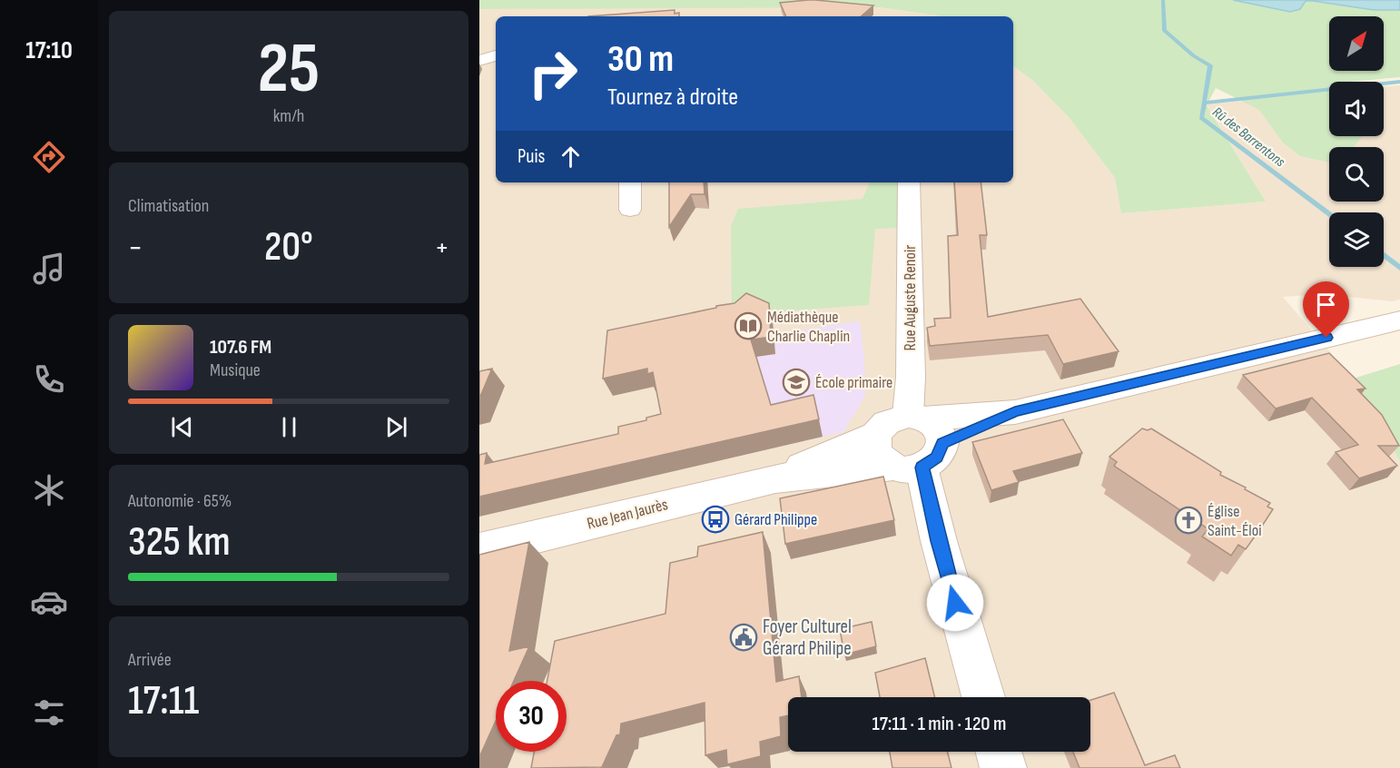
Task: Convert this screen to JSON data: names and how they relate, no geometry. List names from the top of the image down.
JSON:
{
  "streets": {
    "main road": ["Rue Auguste Renoir", "Rue Jean Jaurès"]
  },
  "water": ["Rû des Barrentons"],
  "places": {
    "library": ["Médiathèque Charlie Chaplin"],
    "school or university": ["École primaire"],
    "bus stop": ["Gérard Philippe"],
    "church": ["Église Saint-Éloi"],
    "public building": ["Foyer Culturel Gérard Philipe"]
  },
  "north": "top right",
  "page": {
    "tabs": "17:10",
    "tile": [
      ["25", "km/h"],
      "Climatisation",
      ["Autonomie · 65%", "325 km"],
      ["Arrivée", "17:11"]
    ],
    "turn": ["30 m", "Tournez à droite"],
    "then": "Puis",
    "heat": ["−", "20°", "+"],
    "song": ["107.6 FM", "Musique"],
    "limit": "30",
    "trip": "17:11 · 1 min · 120 m"
  }
}
